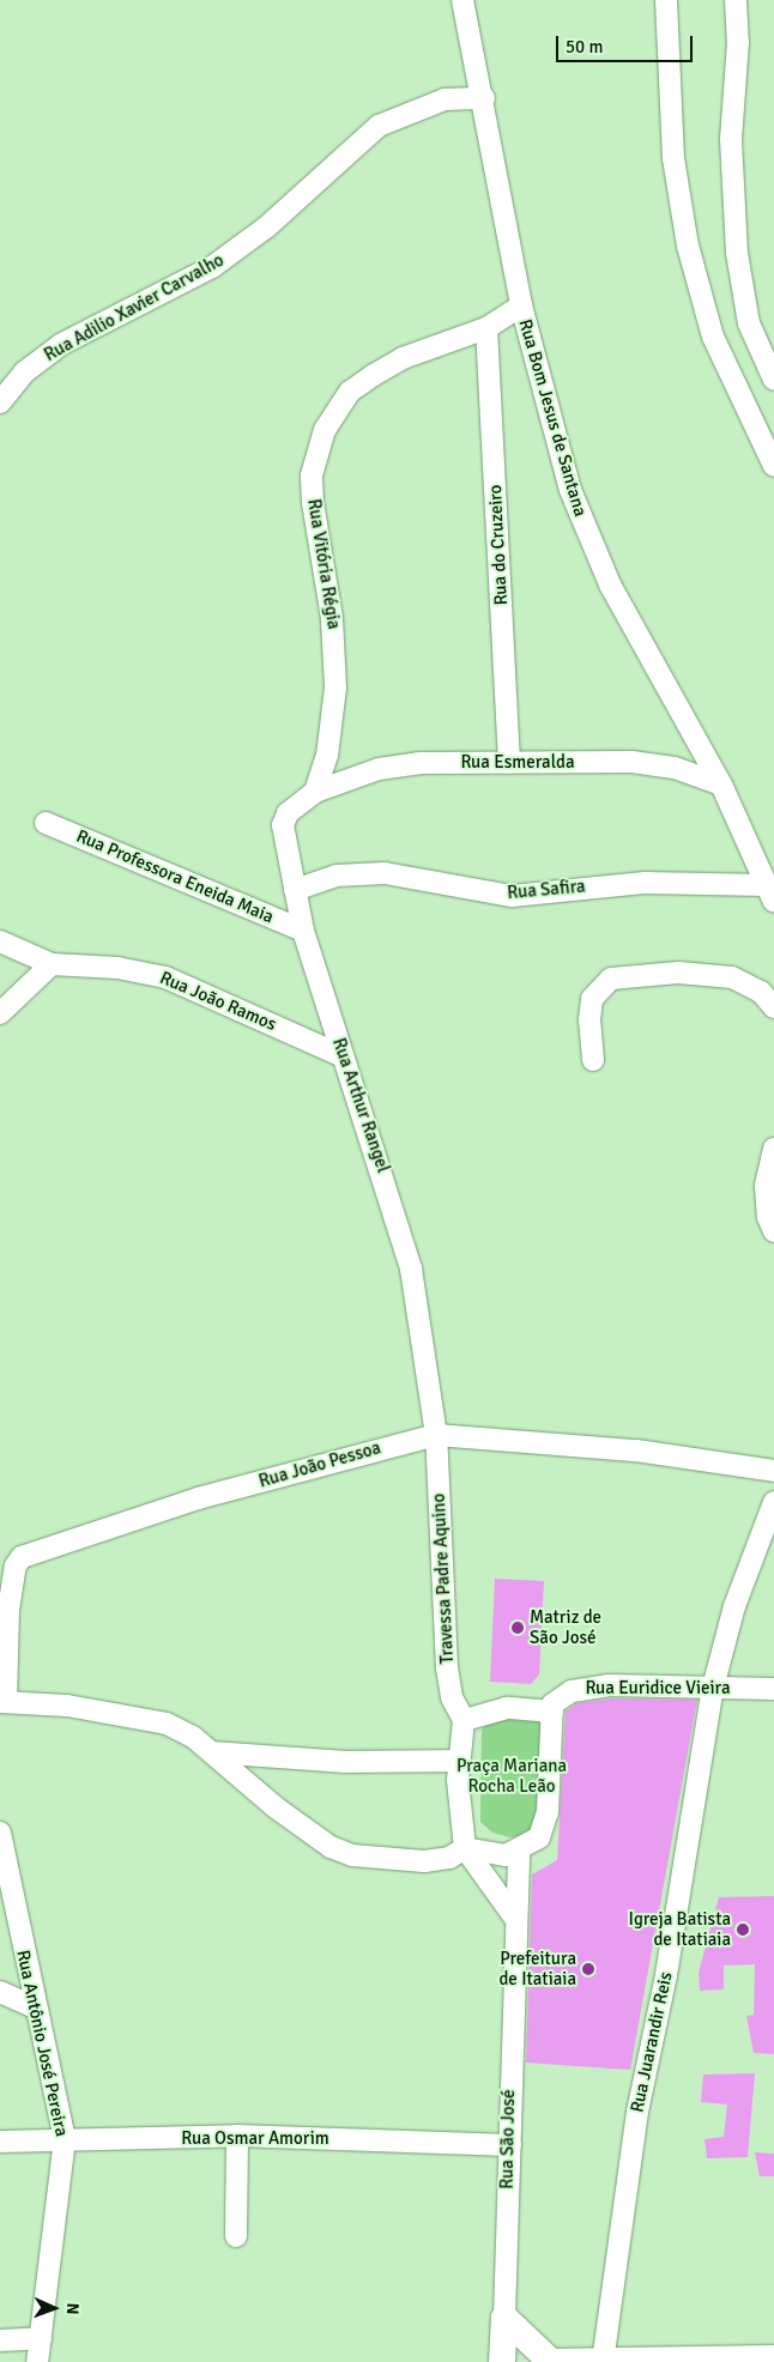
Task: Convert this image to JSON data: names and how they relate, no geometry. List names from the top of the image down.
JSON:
{
  "streets": {
    "street": [
      "Rua Adilio Xavier Carvalho",
      "Rua Bom Jesus de Santana",
      "Rua do Cruzeiro",
      "Rua Vitória Régia",
      "Rua Esmeralda",
      "Rua Professora Eneida Maia",
      "Rua Safira",
      "Rua João Ramos",
      "Rua Arthur Rangel",
      "Rua João Pessoa",
      "Travessa Padre Aquino",
      "Rua Euridice Vieira",
      "Rua Juarandir Reis",
      "Rua Antônio José Pereira",
      "Rua Osmar Amorim",
      "Rua São José"
    ]
  },
  "crossings": [
    ["Rua Adilio Xavier Carvalho", "Rua Bom Jesus de Santana"],
    ["Rua Bom Jesus de Santana", "Rua Vitória Régia"],
    ["Rua Bom Jesus de Santana", "Rua Esmeralda"],
    ["Rua Bom Jesus de Santana", "Rua Safira"],
    ["Rua do Cruzeiro", "Rua Vitória Régia"],
    ["Rua do Cruzeiro", "Rua Esmeralda"],
    ["Rua Vitória Régia", "Rua Esmeralda"],
    ["Rua Vitória Régia", "Rua Arthur Rangel"],
    ["Rua Esmeralda", "Rua Arthur Rangel"],
    ["Rua Professora Eneida Maia", "Rua Arthur Rangel"],
    ["Rua Safira", "Rua Arthur Rangel"],
    ["Rua João Ramos", "Rua Arthur Rangel"],
    ["Rua Arthur Rangel", "Rua João Pessoa"],
    ["Rua Arthur Rangel", "Travessa Padre Aquino"],
    ["Rua João Pessoa", "Travessa Padre Aquino"],
    ["Rua Euridice Vieira", "Rua Juarandir Reis"],
    ["Rua Antônio José Pereira", "Rua Osmar Amorim"],
    ["Rua Osmar Amorim", "Rua São José"]
  ],
  "parks": ["Praça Mariana Rocha Leão"],
  "places": ["Matriz de São José", "Igreja Batista de Itatiaia", "Prefeitura de Itatiaia"],
  "scale_bar": "50 m",
  "north": "right"
}
